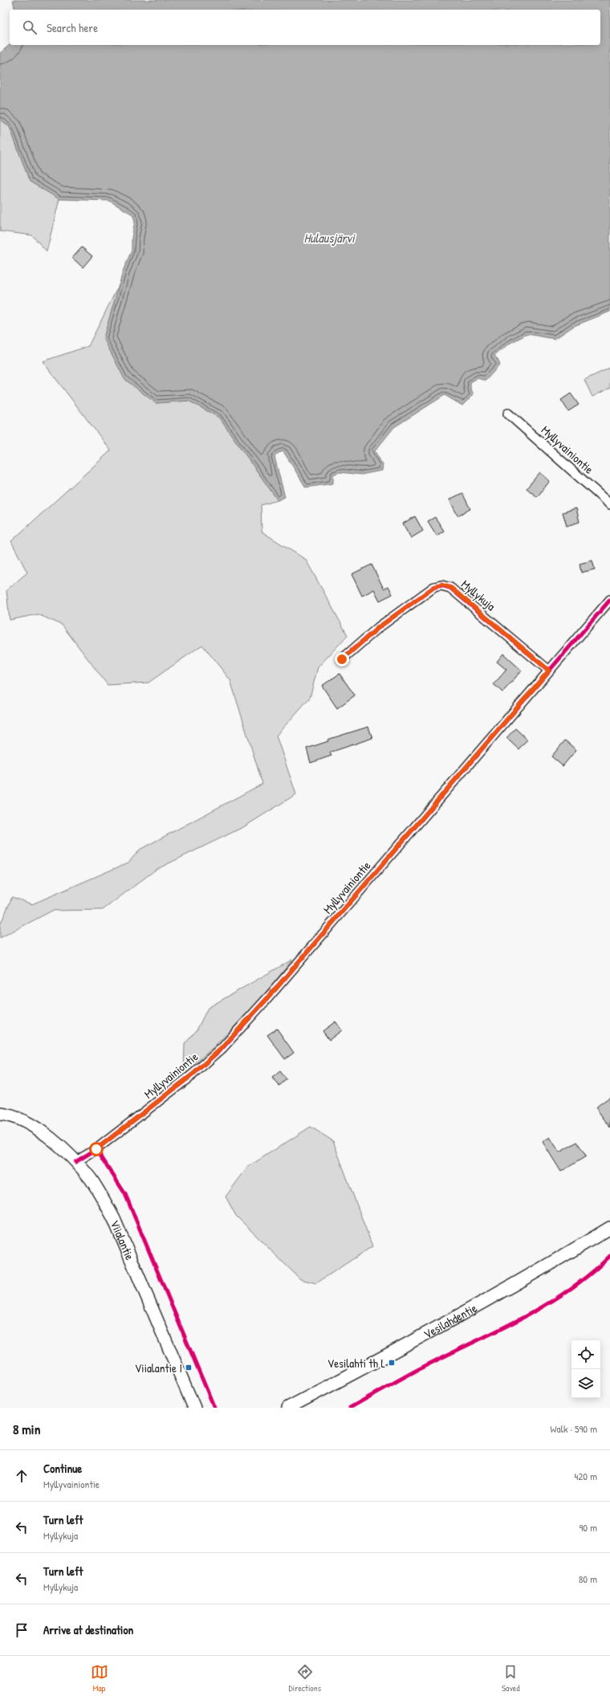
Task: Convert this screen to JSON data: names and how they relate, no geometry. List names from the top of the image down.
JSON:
{
  "streets": {
    "main road": ["Viialantie", "Vesilahdentie"],
    "street": ["Myllyvainiontie", "Myllykuja"]
  },
  "crossings": [
    ["Myllyvainiontie", "Myllykuja"],
    ["Myllyvainiontie", "Viialantie"]
  ],
  "water": ["Hulausjärvi"],
  "places": {
    "transit": ["Vesilahti th L", "Viialantie I"]
  },
  "page": {
    "search": "Search here",
    "heading": ["8 min", "Walk · 590 m"],
    "list": [
      ["Continue", "Myllyvainiontie", "420 m"],
      ["Turn left", "Myllykuja", "90 m"],
      ["Turn left", "Myllykuja", "80 m"],
      "Arrive at destination"
    ],
    "nav": ["Map", "Directions", "Saved"]
  }
}
